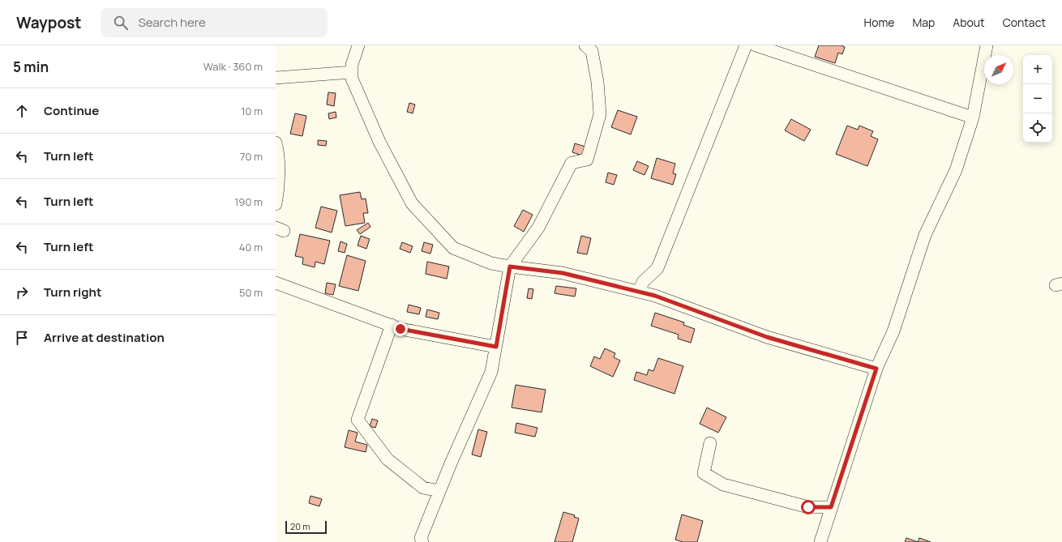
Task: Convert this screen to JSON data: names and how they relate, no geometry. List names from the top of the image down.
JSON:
{
  "scale_bar": "20 m",
  "north": "top right",
  "page": {
    "header": "Waypost",
    "search": "Search here",
    "nav": [
      "Home",
      "Map",
      "About",
      "Contact"
    ],
    "heading": ["5 min", "Walk · 360 m"],
    "map_buttons": ["+", "−"],
    "list": [
      ["Continue", "10 m"],
      ["Turn left", "70 m"],
      ["Turn left", "190 m"],
      ["Turn left", "40 m"],
      ["Turn right", "50 m"],
      "Arrive at destination"
    ],
    "scale": "20 m"
  }
}
